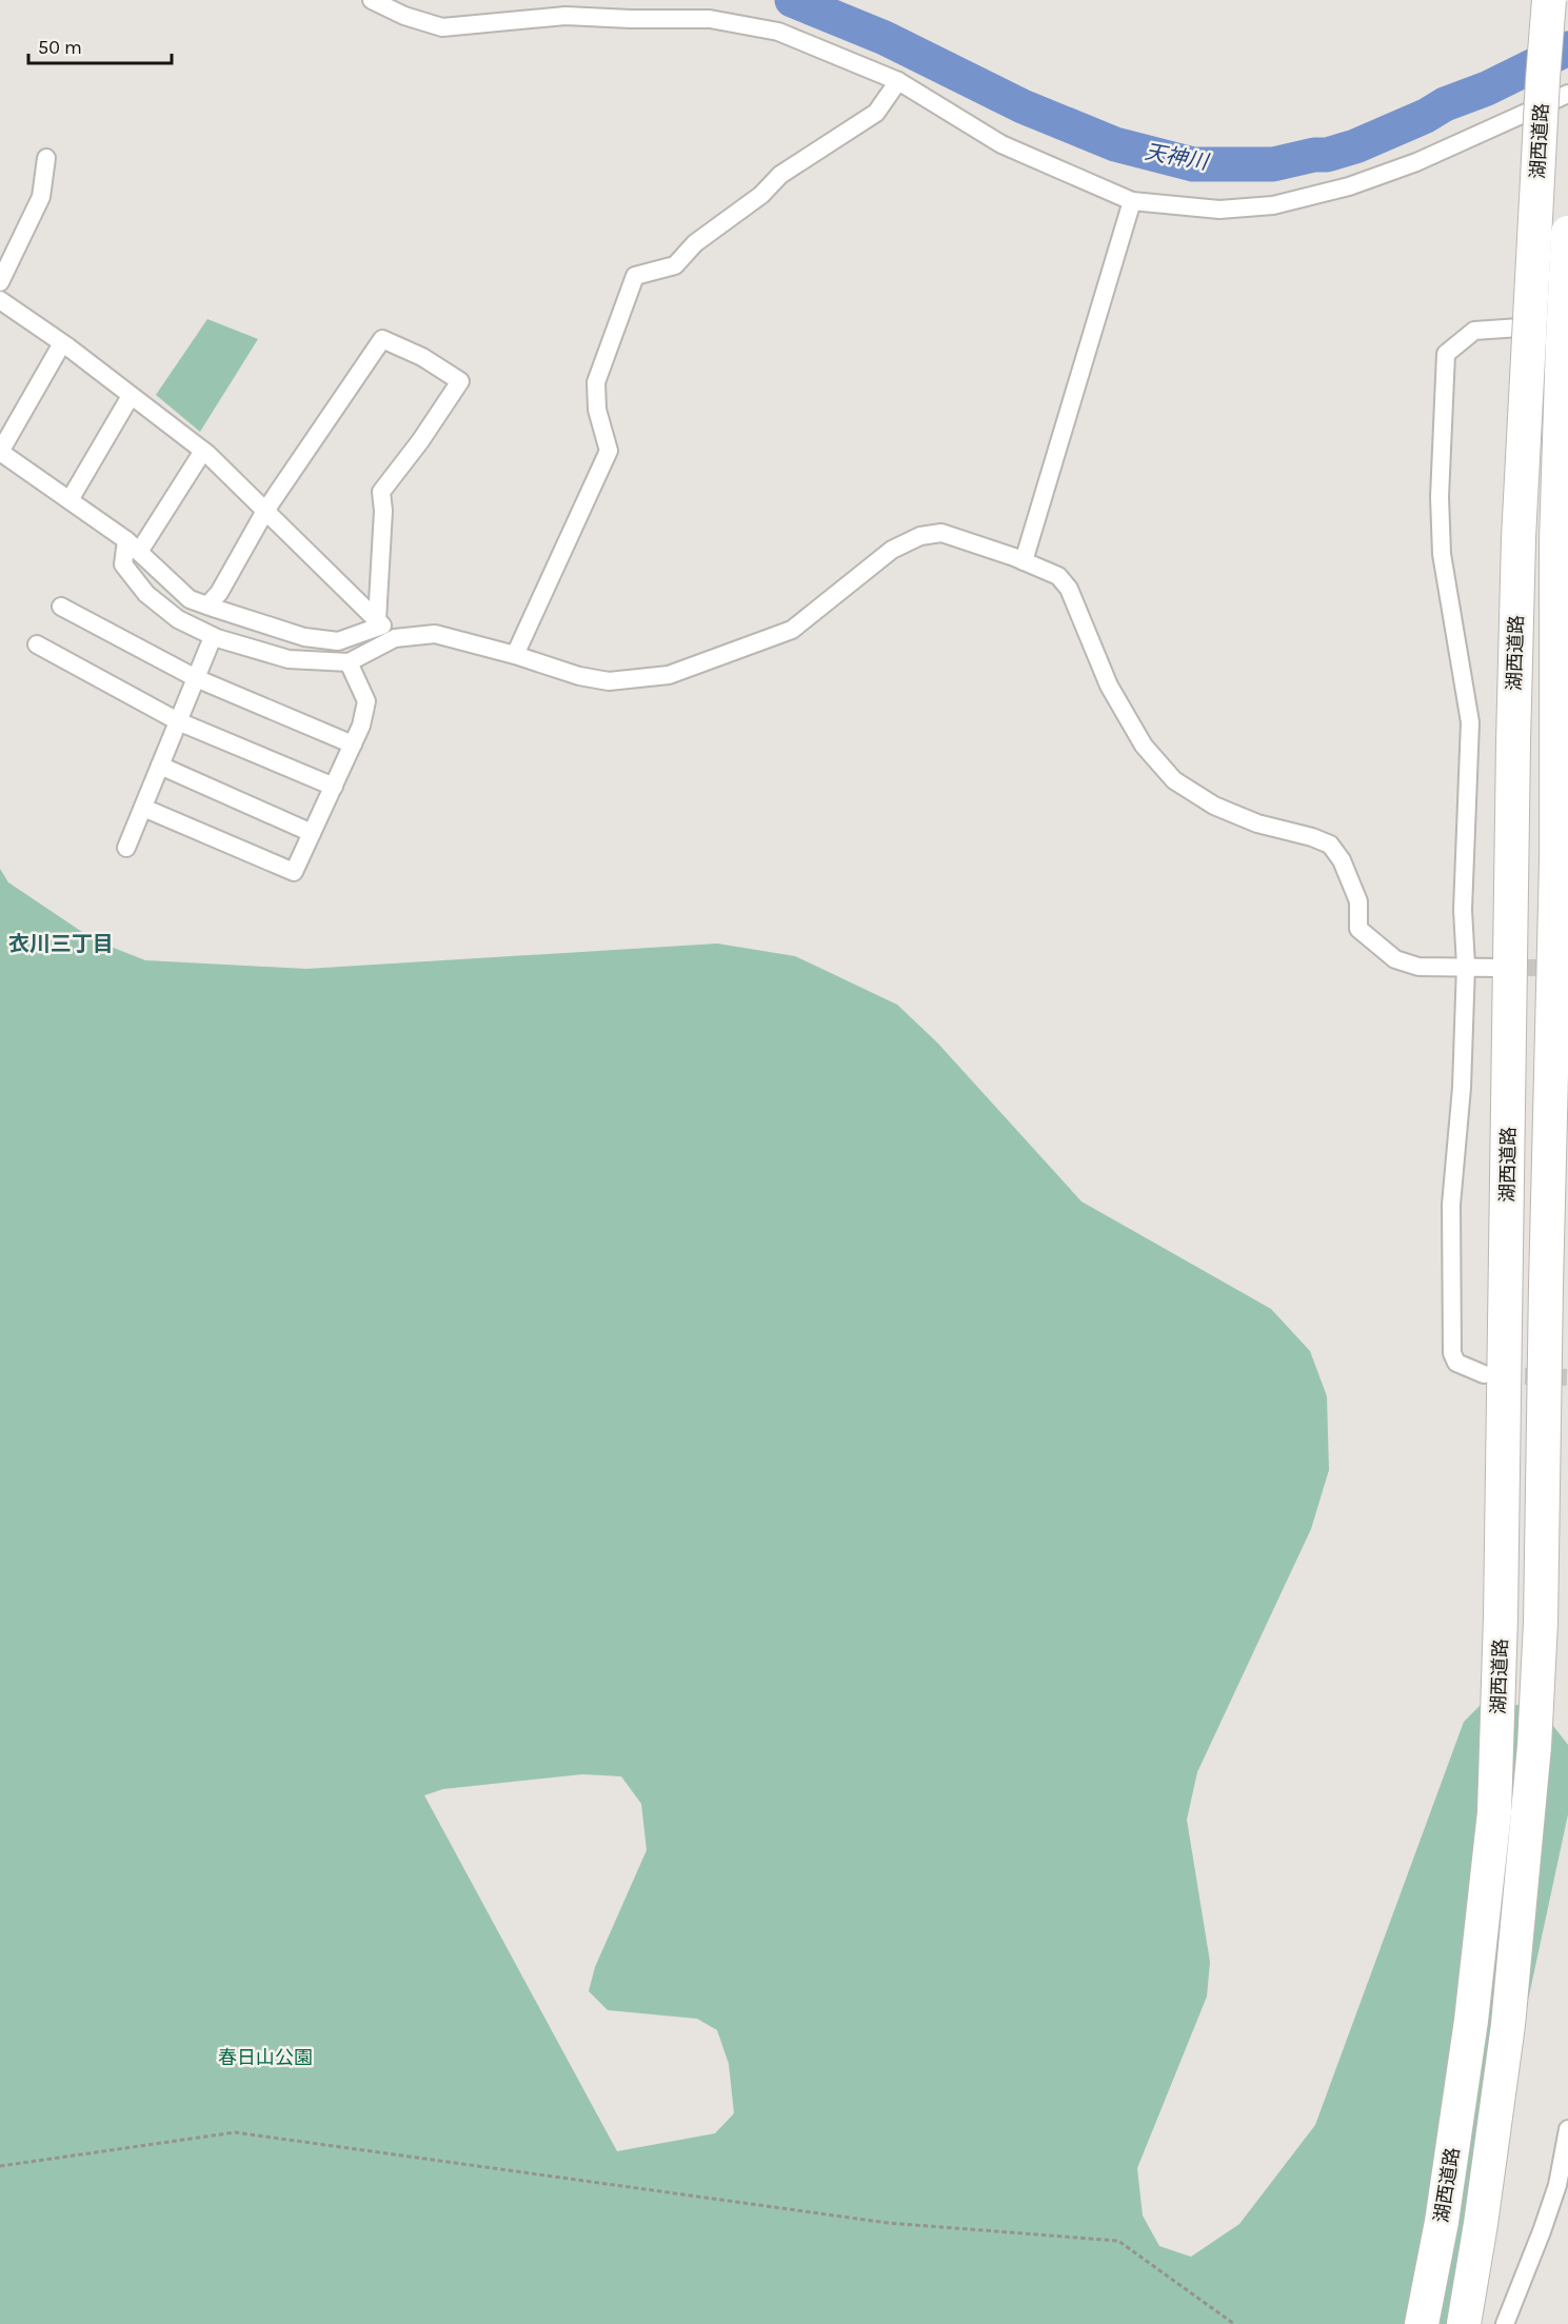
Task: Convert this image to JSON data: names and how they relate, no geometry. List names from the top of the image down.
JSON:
{
  "streets": {
    "highway": ["湖西道路"]
  },
  "districts": ["衣川三丁目"],
  "water": ["天神川"],
  "parks": ["春日山公園"],
  "scale_bar": "50 m"
}
